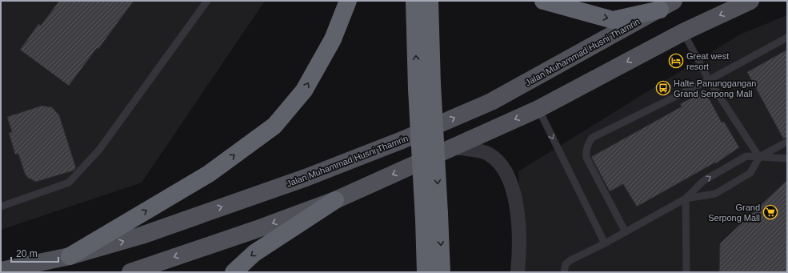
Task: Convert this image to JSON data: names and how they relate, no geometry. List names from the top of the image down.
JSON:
{
  "streets": {
    "main road": ["Jalan Muhammad Husni Thamrin"]
  },
  "places": {
    "hotel": ["Great west resort"],
    "bus stop": ["Halte Panunggangan Grand Serpong Mall"],
    "supermarket": ["Grand Serpong Mall"]
  },
  "scale_bar": "20 m"
}
